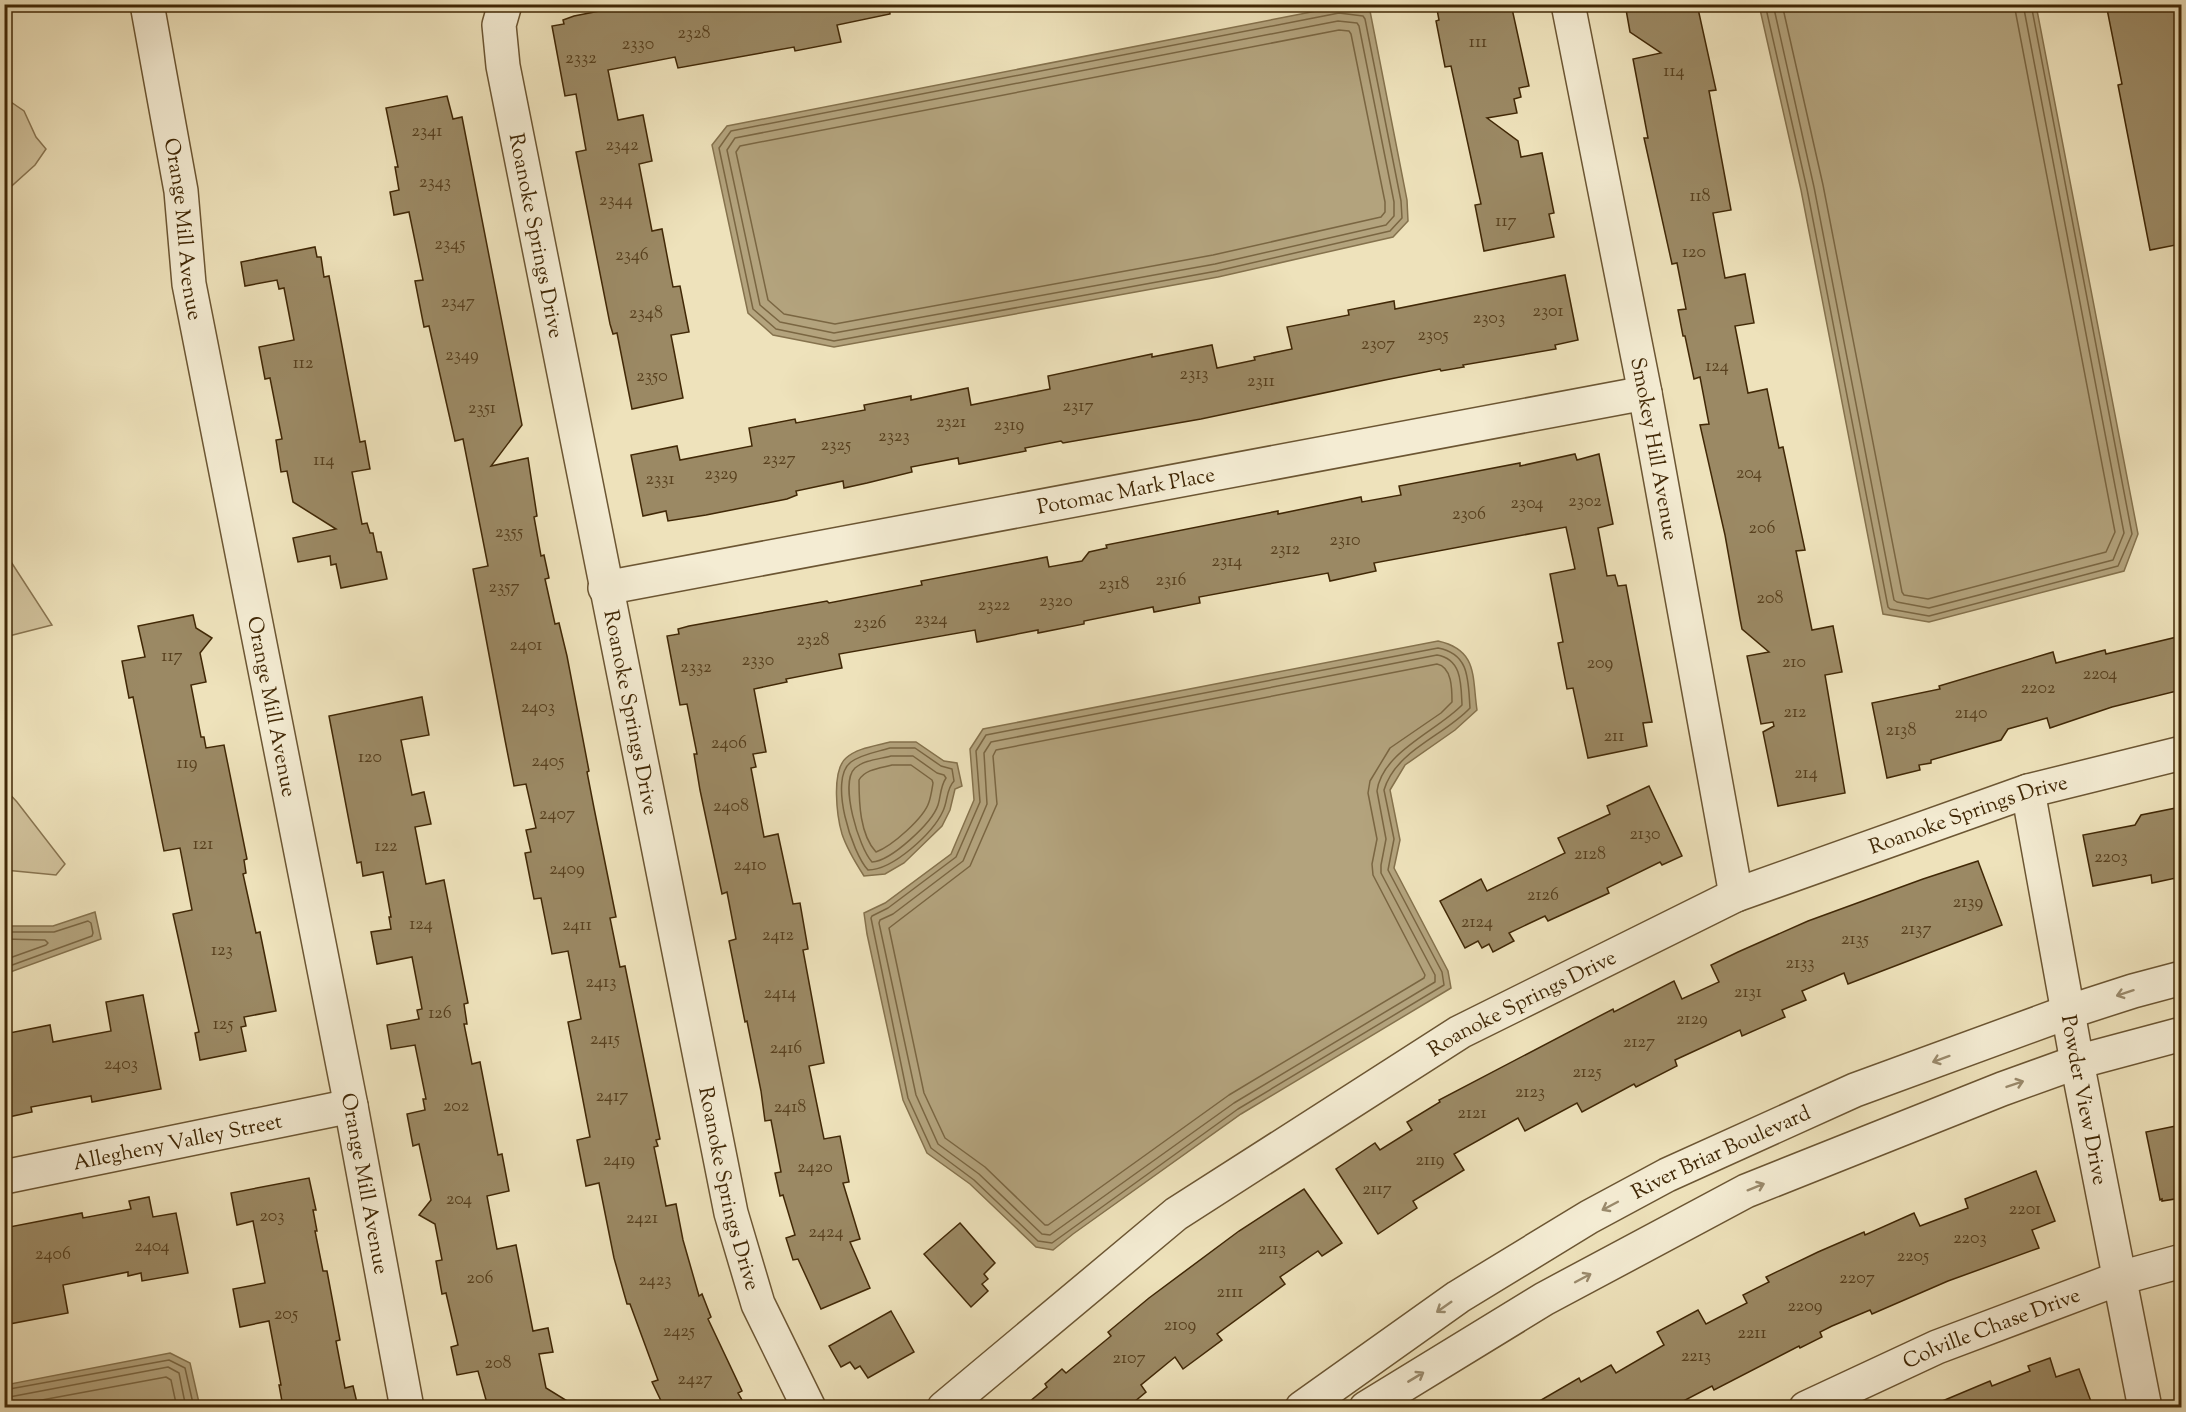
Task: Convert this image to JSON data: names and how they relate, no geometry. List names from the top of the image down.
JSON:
{
  "streets": {
    "street": [
      "Orange Mill Avenue",
      "Roanoke Springs Drive",
      "Smokey Hill Avenue",
      "Potomac Mark Place",
      "Powder View Drive",
      "Allegheny Valley Street",
      "River Briar Boulevard",
      "Colville Chase Drive"
    ]
  },
  "crossings": [
    ["Orange Mill Avenue", "Allegheny Valley Street"],
    ["Roanoke Springs Drive", "Smokey Hill Avenue"],
    ["Roanoke Springs Drive", "Potomac Mark Place"],
    ["Roanoke Springs Drive", "Powder View Drive"],
    ["Smokey Hill Avenue", "Potomac Mark Place"],
    ["Powder View Drive", "River Briar Boulevard"],
    ["Powder View Drive", "Colville Chase Drive"]
  ],
  "house_numbers": [
    "2328",
    "111",
    "2330",
    "2332",
    "114",
    "2341",
    "2342",
    "2343",
    "118",
    "2344",
    "117",
    "2345",
    "120",
    "2346",
    "2347",
    "2301",
    "2348",
    "2303",
    "2305",
    "2307",
    "2349",
    "112",
    "124",
    "2313",
    "2350",
    "2311",
    "2317",
    "2351",
    "2321",
    "2319",
    "2323",
    "2325",
    "2327",
    "114",
    "204",
    "2329",
    "2331",
    "2302",
    "2304",
    "2306",
    "206",
    "2355",
    "2310",
    "2312",
    "2314",
    "2316",
    "2318",
    "2357",
    "208",
    "2320",
    "2322",
    "2324",
    "2326",
    "2328",
    "2401",
    "117",
    "2330",
    "210",
    "209",
    "2332",
    "2204",
    "2202",
    "2403",
    "212",
    "2140",
    "2138",
    "211",
    "2406",
    "120",
    "2405",
    "119",
    "214",
    "2408",
    "2407",
    "2130",
    "121",
    "122",
    "2128",
    "2203",
    "2410",
    "2409",
    "2126",
    "2139",
    "2124",
    "124",
    "2411",
    "2137",
    "2412",
    "2135",
    "123",
    "2133",
    "2413",
    "2131",
    "2414",
    "126",
    "2129",
    "125",
    "2415",
    "2127",
    "2416",
    "2403",
    "2125",
    "2123",
    "2417",
    "202",
    "2418",
    "2121",
    "2419",
    "2119",
    "2420",
    "2117",
    "204",
    "2201",
    "203",
    "2421",
    "2424",
    "2203",
    "2404",
    "2113",
    "2406",
    "2205",
    "206",
    "2207",
    "2423",
    "2111",
    "2209",
    "205",
    "2109",
    "2425",
    "2211",
    "2213",
    "2107",
    "208",
    "2427"
  ]
}
